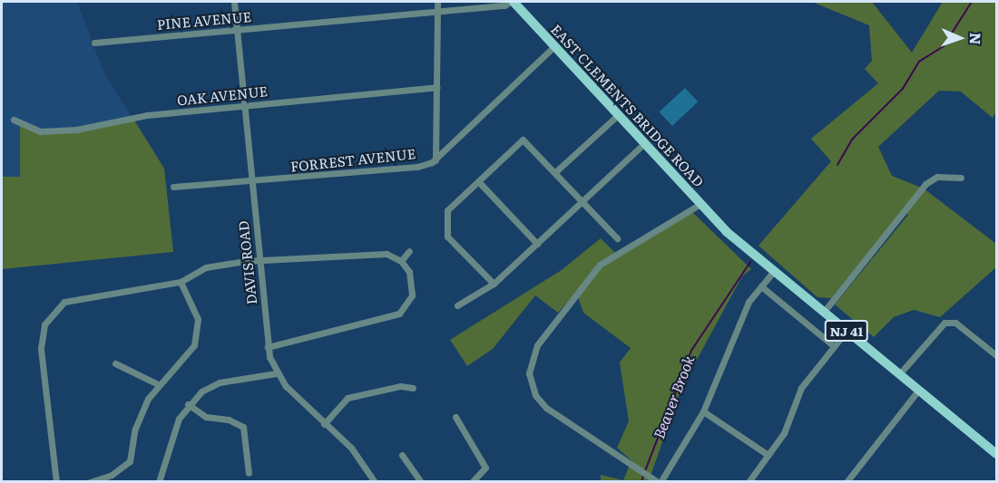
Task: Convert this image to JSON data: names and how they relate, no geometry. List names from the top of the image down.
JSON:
{
  "streets": {
    "main road": ["EAST CLEMENTS BRIDGE ROAD", "NJ 41"],
    "street": [
      "PINE AVENUE",
      "OAK AVENUE",
      "FORREST AVENUE",
      "DAVIS ROAD"
    ]
  },
  "crossings": [
    ["PINE AVENUE", "EAST CLEMENTS BRIDGE ROAD"],
    ["PINE AVENUE", "DAVIS ROAD"],
    ["OAK AVENUE", "DAVIS ROAD"],
    ["EAST CLEMENTS BRIDGE ROAD", "FORREST AVENUE"],
    ["EAST CLEMENTS BRIDGE ROAD", "NJ 41"],
    ["FORREST AVENUE", "DAVIS ROAD"]
  ],
  "water": ["Beaver Brook"],
  "north": "right"
}
